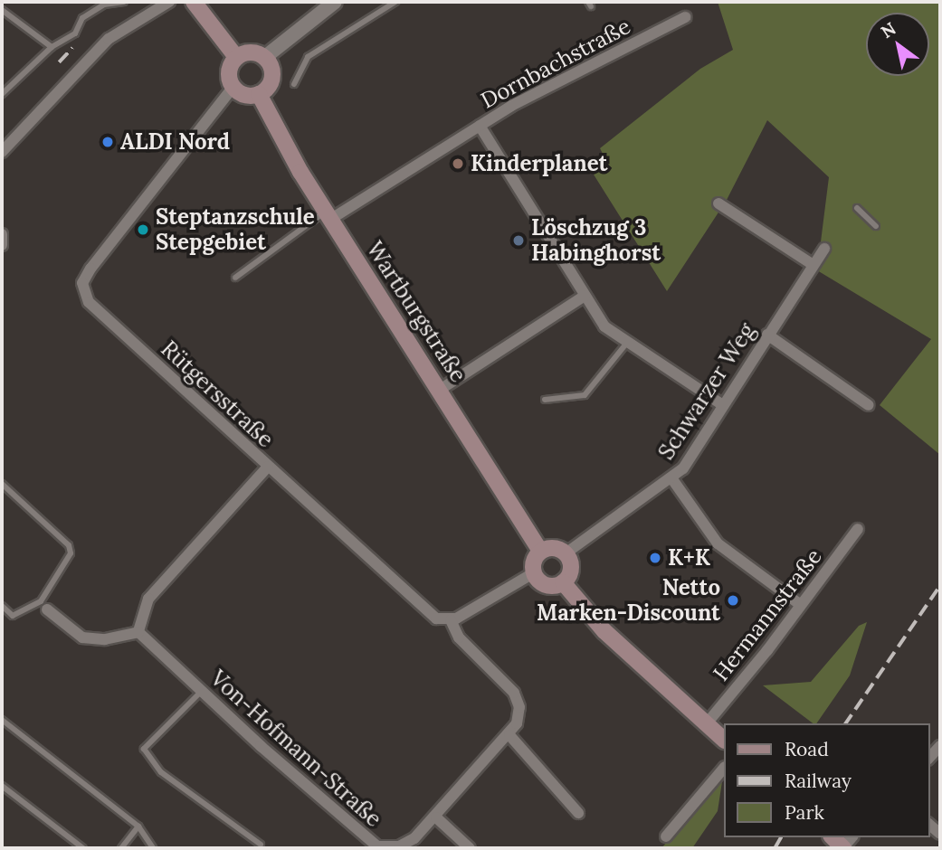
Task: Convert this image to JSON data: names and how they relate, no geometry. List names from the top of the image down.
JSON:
{
  "streets": {
    "main road": ["Wartburgstraße"],
    "street": [
      "Dornbachstraße",
      "Schwarzer Weg",
      "Rütgersstraße",
      "Hermannstraße",
      "Von-Hofmann-Straße"
    ]
  },
  "crossings": [
    ["Dornbachstraße", "Wartburgstraße"],
    ["Dornbachstraße", "Schwarzer Weg"],
    ["Wartburgstraße", "Schwarzer Weg"],
    ["Wartburgstraße", "Rütgersstraße"],
    ["Rütgersstraße", "Von-Hofmann-Straße"]
  ],
  "places": [
    "ALDI Nord",
    "Kinderplanet",
    "Steptanzschule Stepgebiet",
    "Löschzug 3 Habinghorst",
    "K+K",
    "Netto Marken-Discount"
  ],
  "legend": ["Road", "Railway", "Park"],
  "north": "top left"
}
